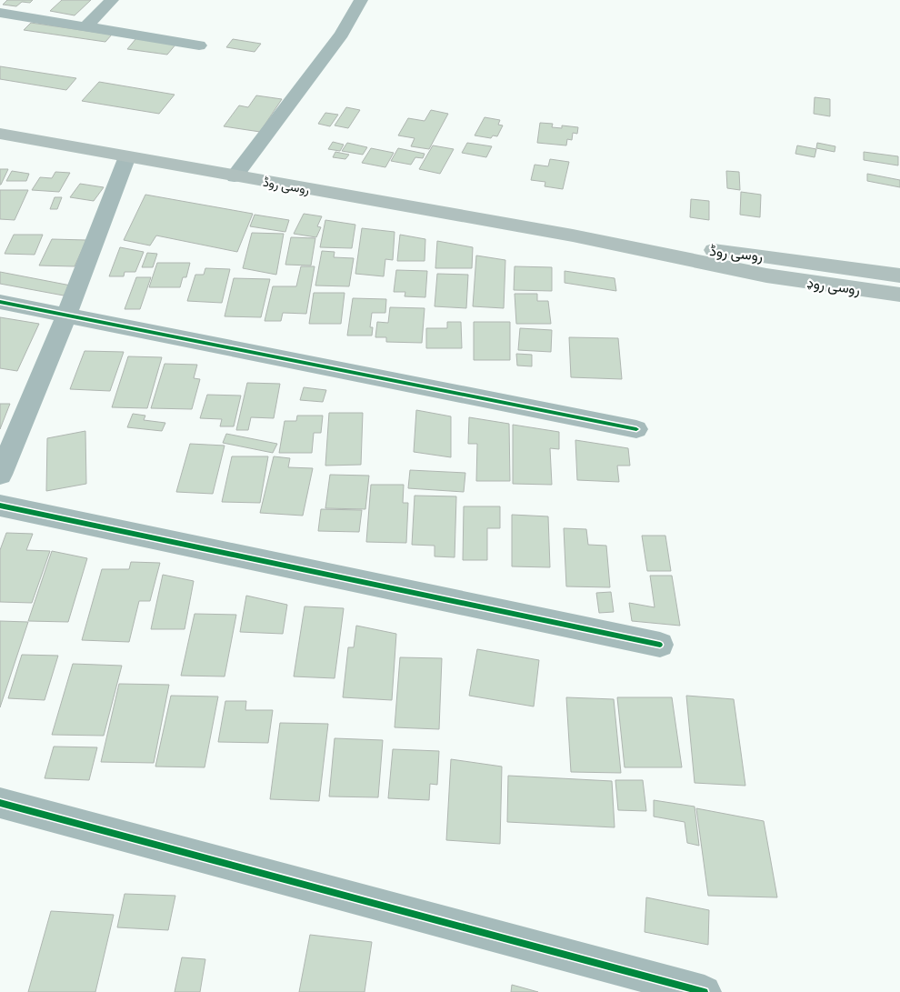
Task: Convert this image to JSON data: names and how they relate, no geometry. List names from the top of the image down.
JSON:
{
  "streets": {
    "main road": ["روسی روڈ", "روسی روډ"]
  },
  "crossings": [
    ["روسی روڈ", "روسی روډ"]
  ]
}
